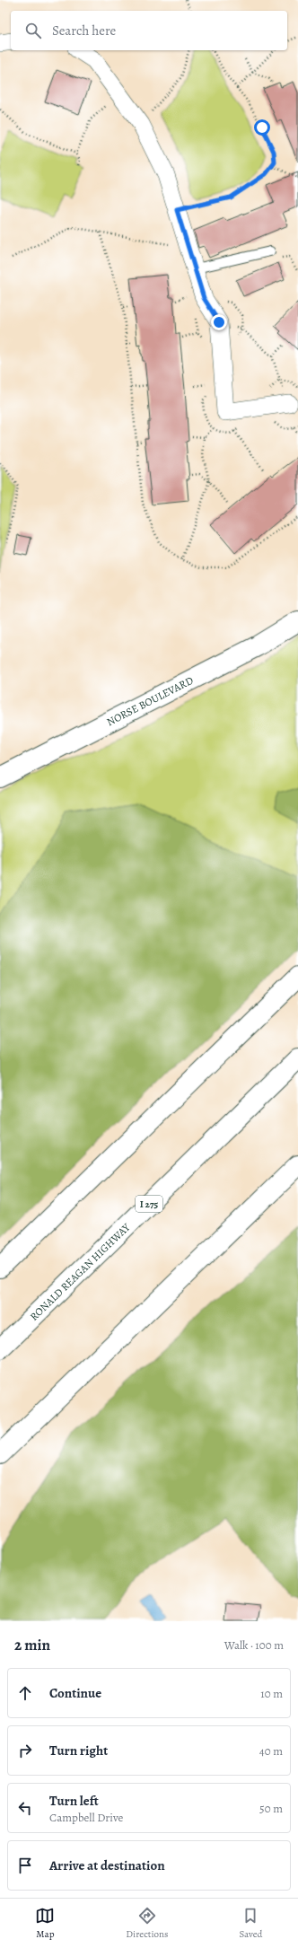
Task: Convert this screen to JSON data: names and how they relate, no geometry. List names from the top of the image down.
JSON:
{
  "streets": {
    "main road": ["NORSE BOULEVARD", "I 275", "RONALD REAGAN HIGHWAY"]
  },
  "page": {
    "search": "Search here",
    "heading": ["2 min", "Walk · 100 m"],
    "list": [
      ["Continue", "10 m"],
      ["Turn right", "40 m"],
      ["Turn left", "Campbell Drive", "50 m"],
      "Arrive at destination"
    ],
    "nav": ["Map", "Directions", "Saved"]
  }
}
